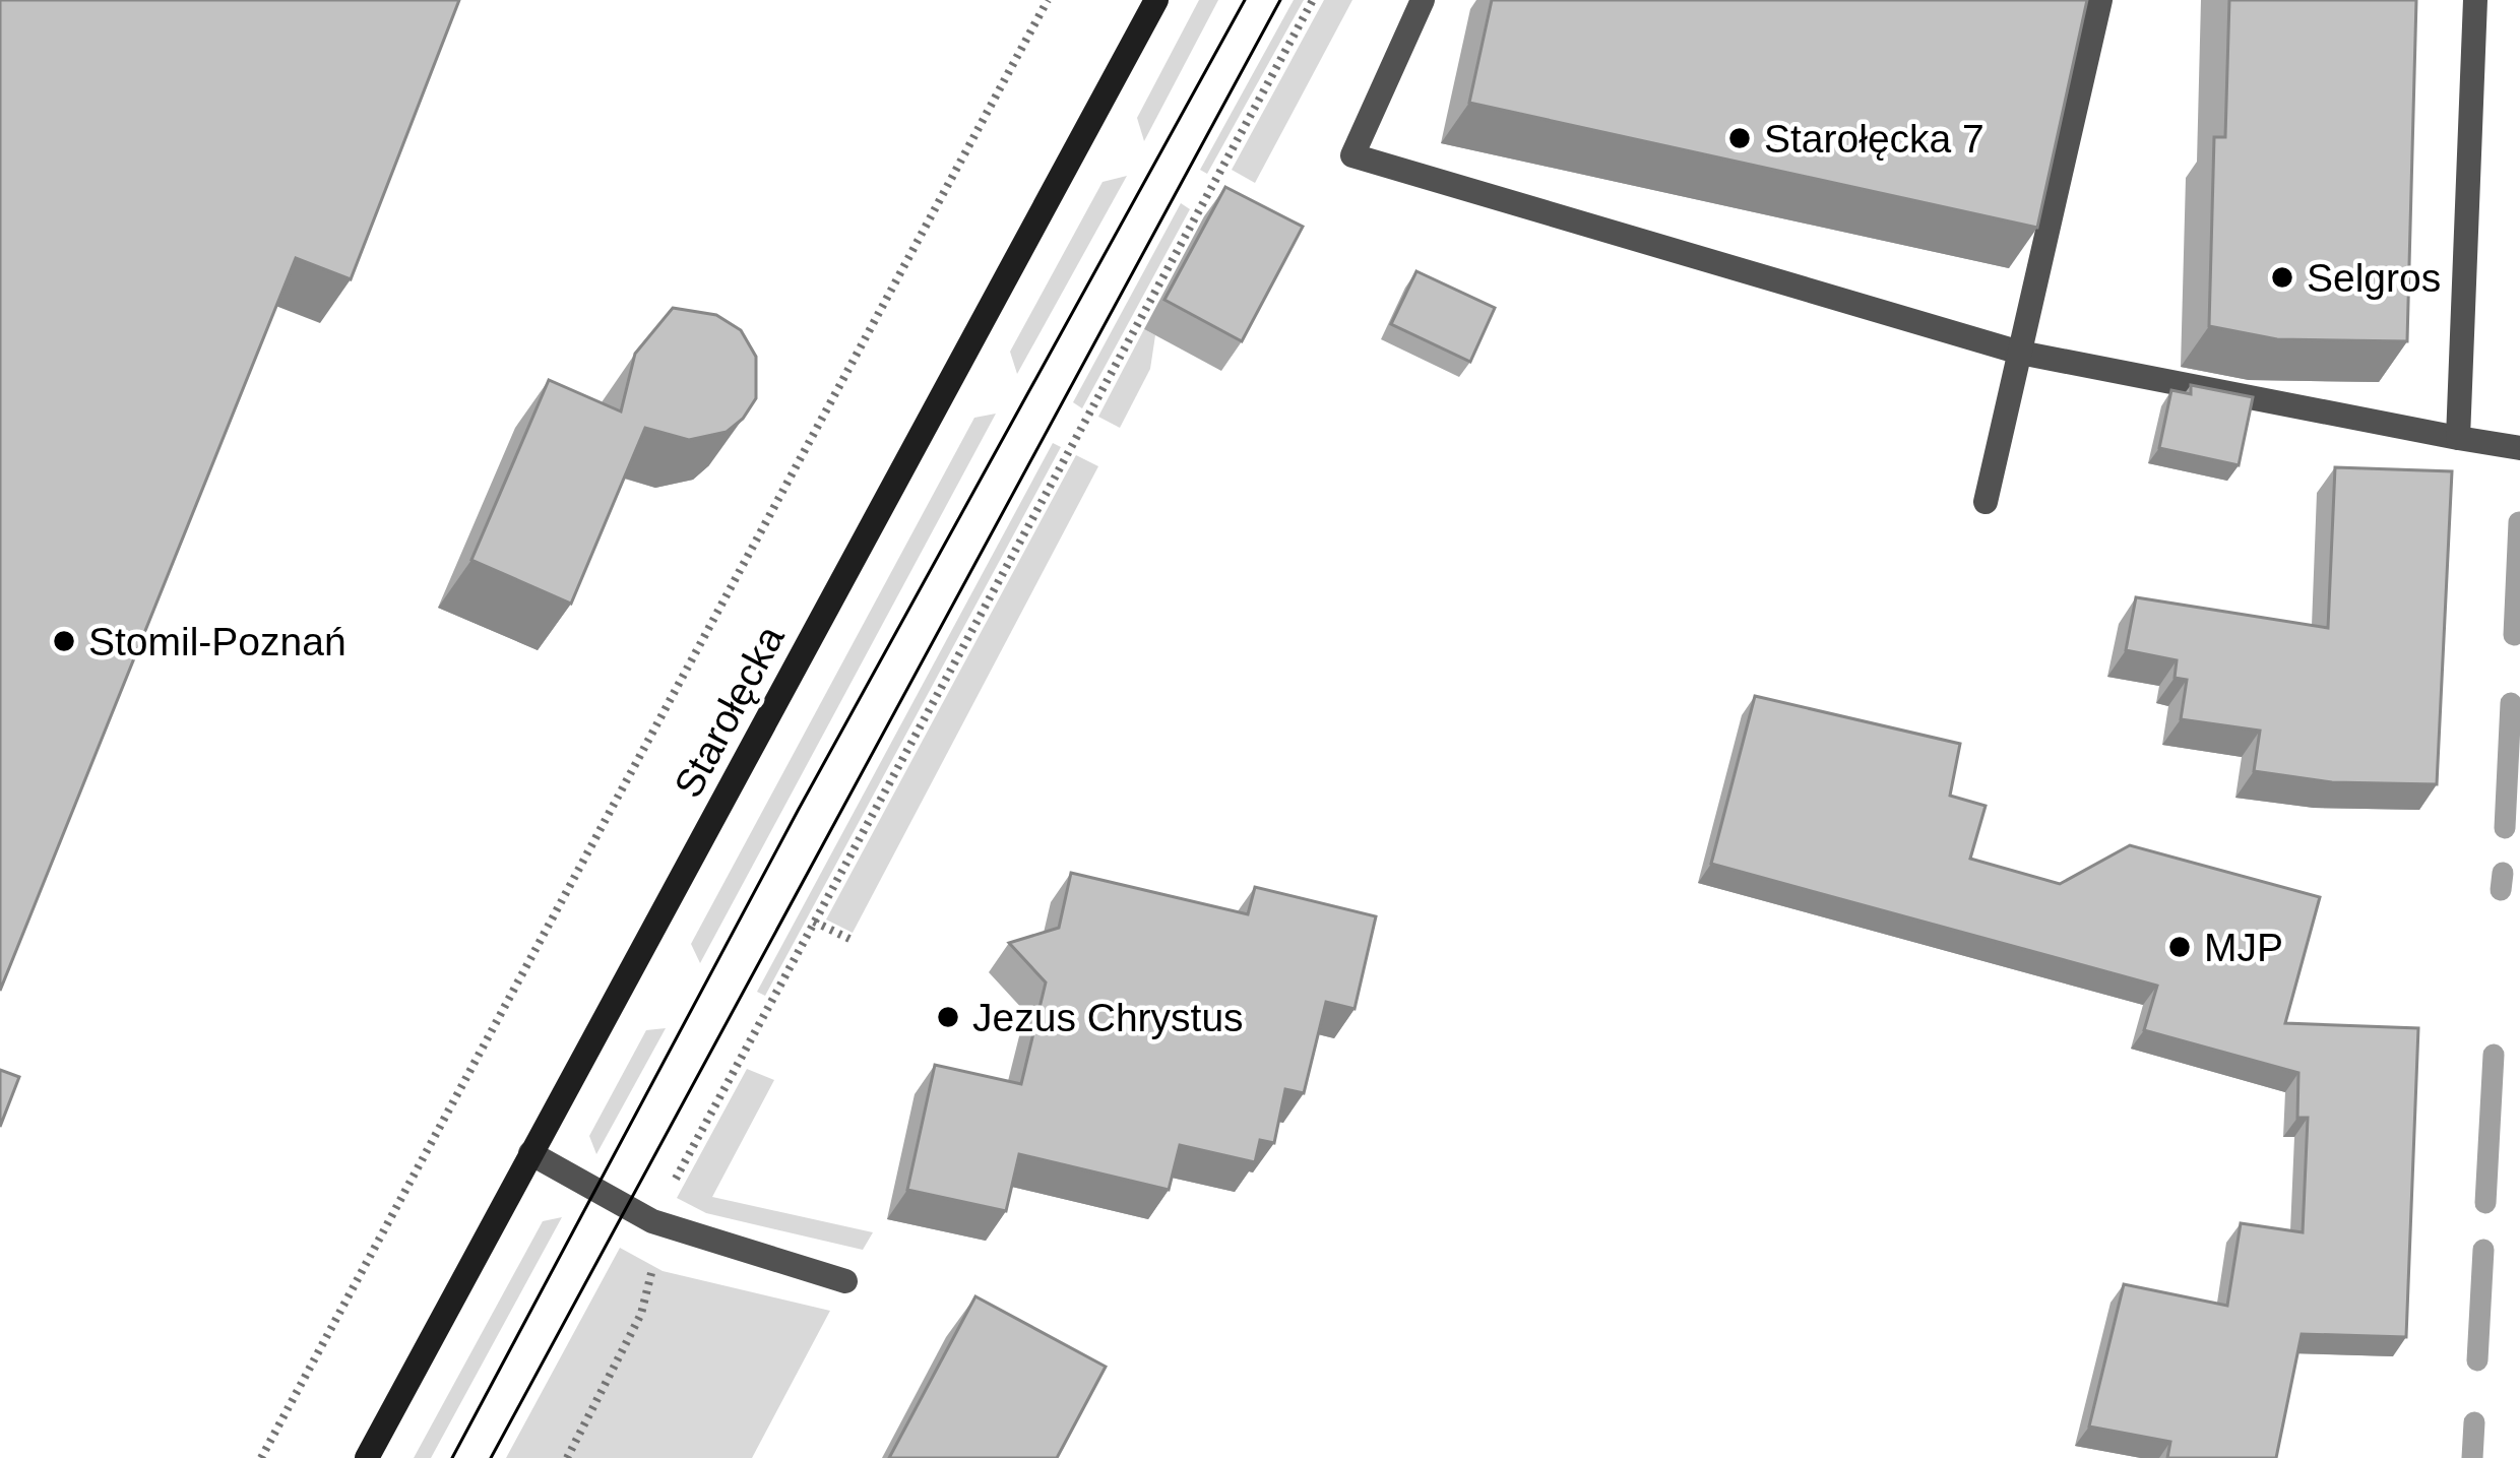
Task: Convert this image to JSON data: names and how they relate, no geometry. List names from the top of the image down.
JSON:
{
  "streets": {
    "street": ["Starołęcka"]
  },
  "places": [
    "Starołęcka 7",
    "Selgros",
    "Stomil-Poznań",
    "MJP",
    "Jezus Chrystus"
  ]
}
